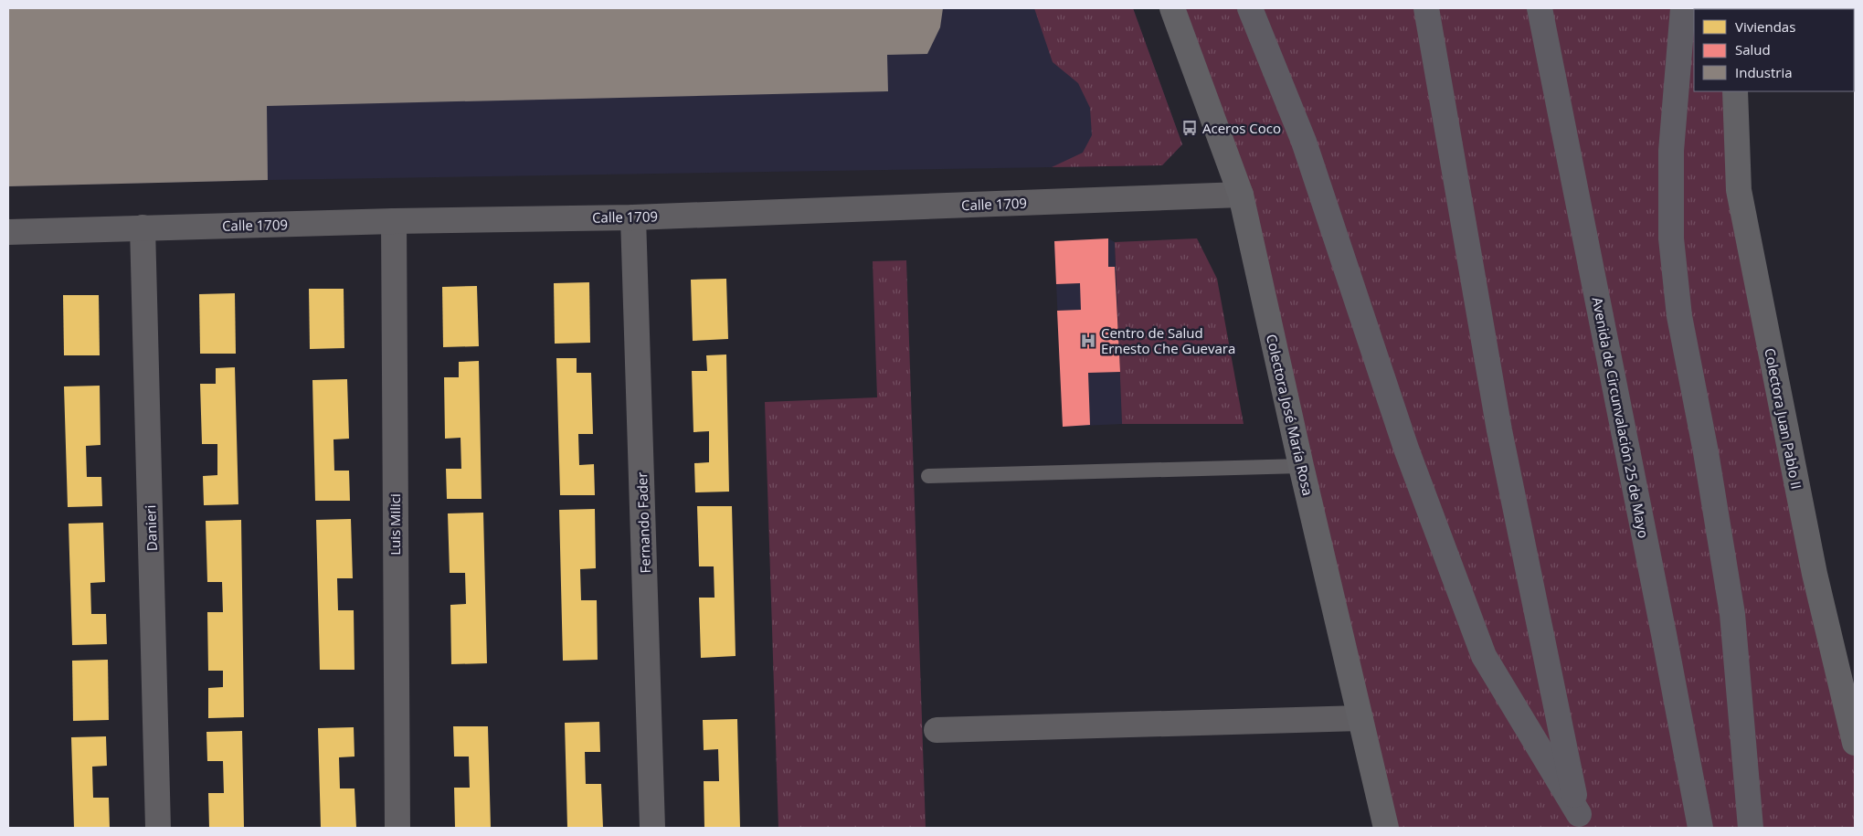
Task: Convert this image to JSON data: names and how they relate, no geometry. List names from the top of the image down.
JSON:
{
  "streets": {
    "highway": ["Avenida de Circunvalación 25 de Mayo"],
    "main road": ["Colectora José María Rosa", "Colectora Juan Pablo II"],
    "street": [
      "Calle 1709",
      "Fernando Fader",
      "Luis Milici",
      "Danieri"
    ]
  },
  "crossings": [
    ["Calle 1709", "Colectora José María Rosa"],
    ["Calle 1709", "Fernando Fader"],
    ["Calle 1709", "Luis Milici"],
    ["Calle 1709", "Danieri"]
  ],
  "places": {
    "bus stop": ["Aceros Coco"],
    "hospital": ["Centro de Salud Ernesto Che Guevara"]
  },
  "legend": ["Viviendas", "Salud", "Industria"]
}
